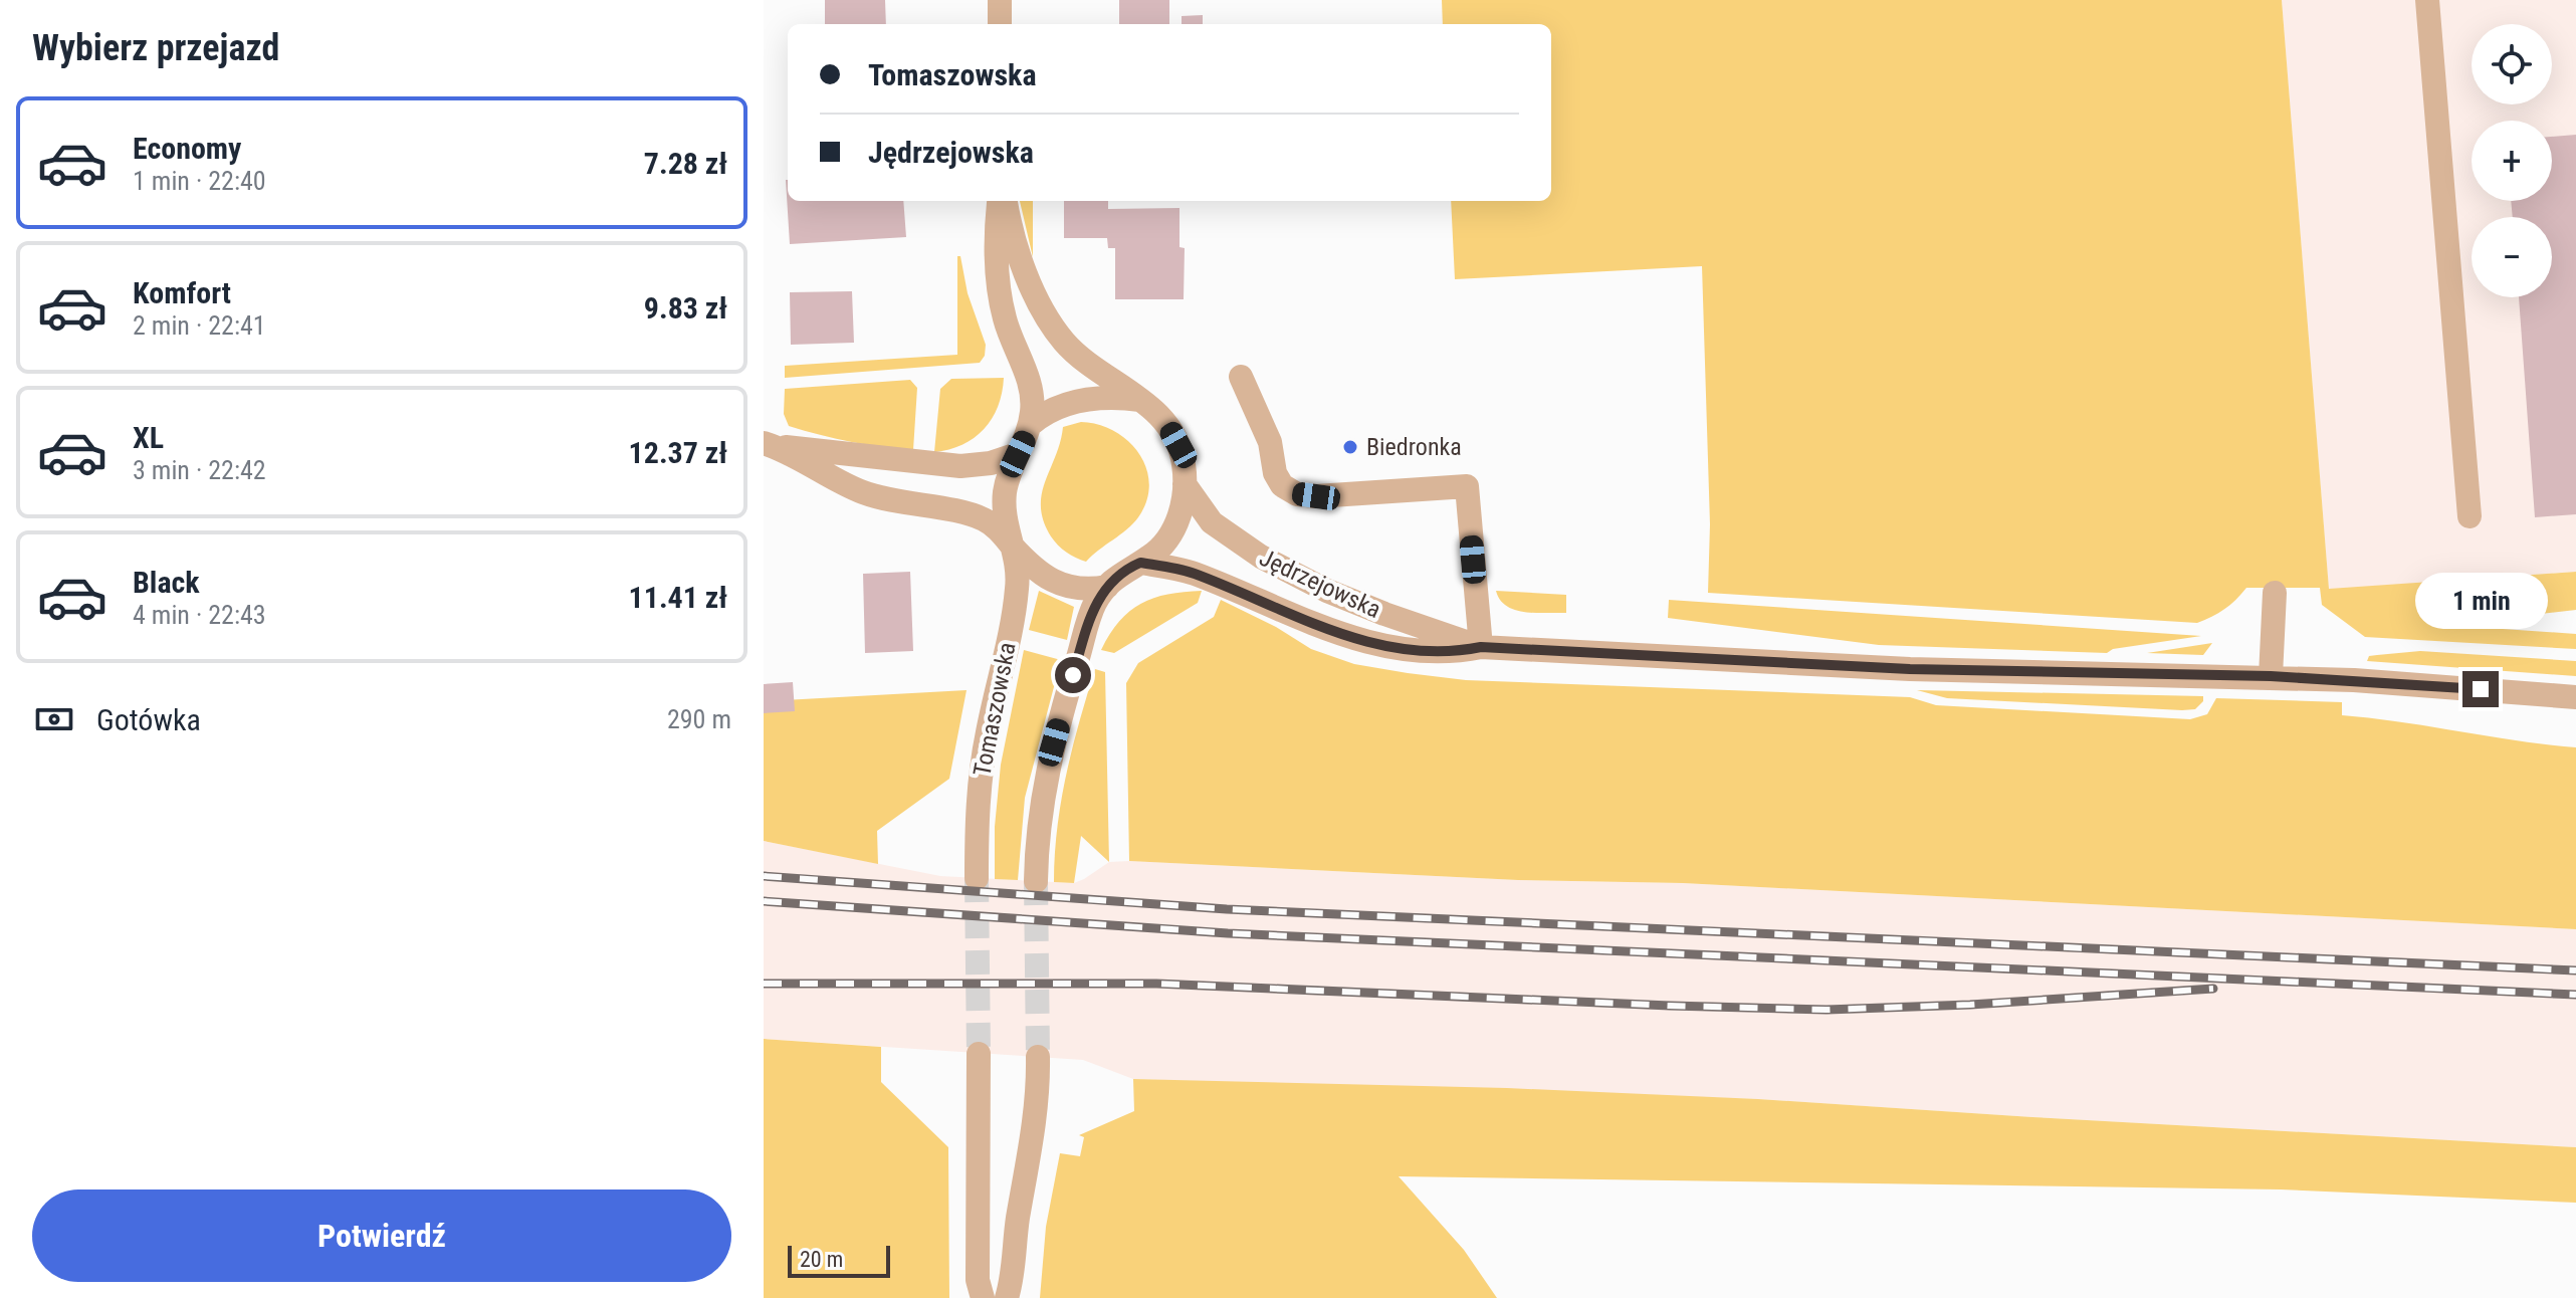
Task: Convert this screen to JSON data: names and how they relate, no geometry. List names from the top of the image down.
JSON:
{
  "streets": {
    "street": ["Jędrzejowska", "Tomaszowska"]
  },
  "crossings": [
    ["Jędrzejowska", "Tomaszowska"]
  ],
  "places": ["Biedronka"],
  "scale_bar": "20 m",
  "page": {
    "heading": "Wybierz przejazd",
    "map_buttons": ["+", "−"],
    "banner": ["Tomaszowska", "Jędrzejowska"],
    "list": [
      {
        "name": "Economy",
        "note": "1 min · 22:40",
        "value": "7.28 zł"
      },
      {
        "name": "Komfort",
        "note": "2 min · 22:41",
        "value": "9.83 zł"
      },
      {
        "name": "XL",
        "note": "3 min · 22:42",
        "value": "12.37 zł"
      },
      {
        "name": "Black",
        "note": "4 min · 22:43",
        "value": "11.41 zł"
      }
    ],
    "bubble": "1 min",
    "pay": ["Gotówka", "290 m"],
    "buttons": "Potwierdź",
    "scale": "20 m"
  }
}
